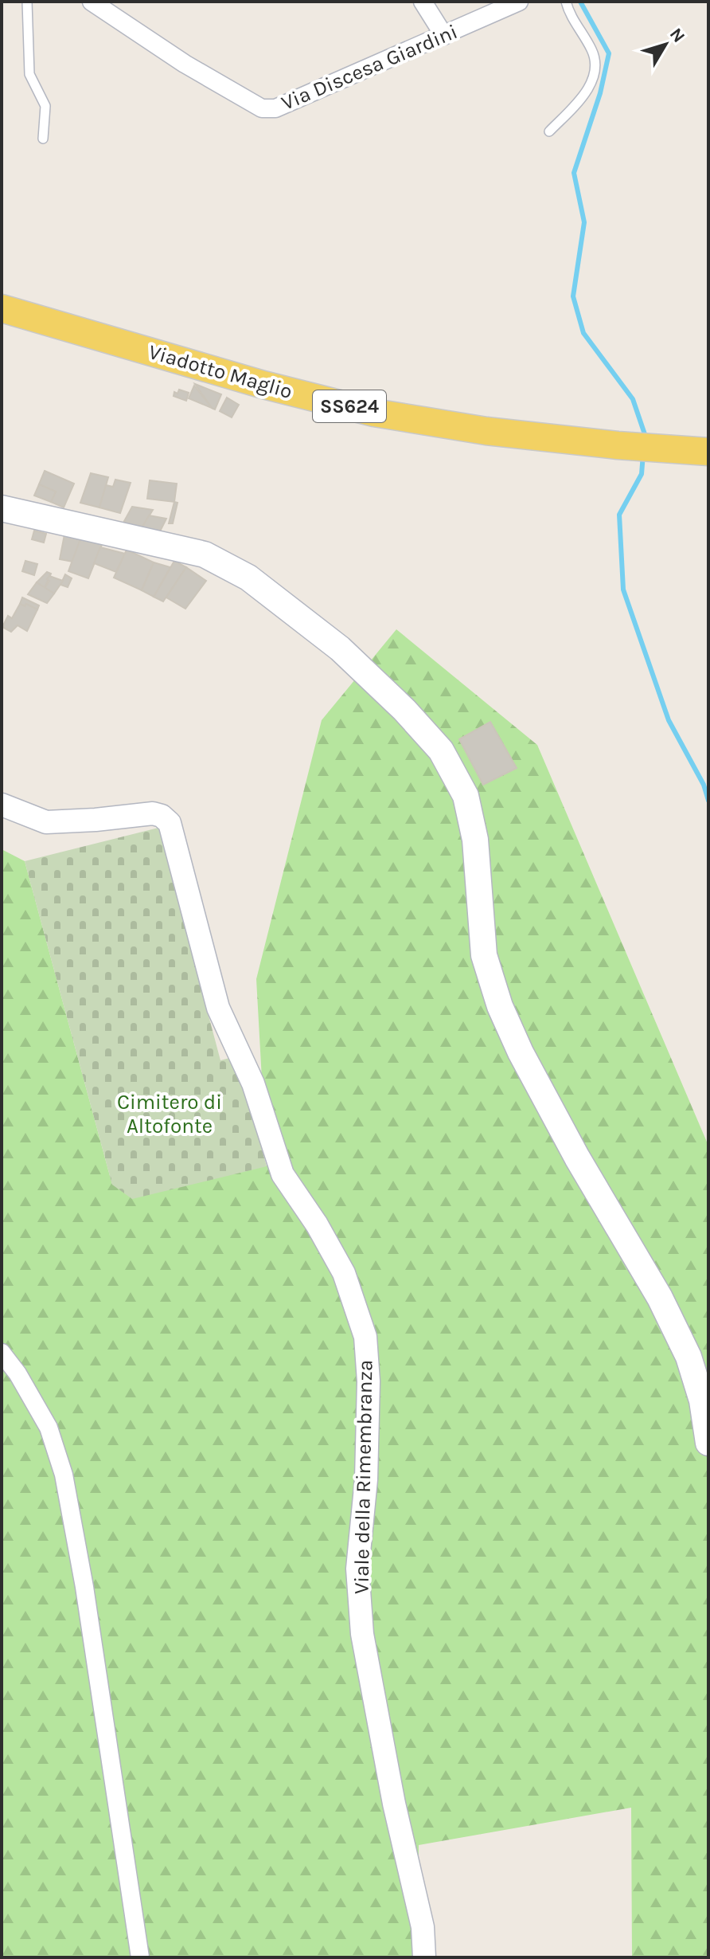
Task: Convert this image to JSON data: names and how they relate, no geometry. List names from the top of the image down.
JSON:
{
  "streets": {
    "main road": ["Viadotto Maglio", "SS624"],
    "street": ["Via Discesa Giardini", "Viale della Rimembranza"]
  },
  "parks": ["Cimitero di Altofonte"],
  "north": "top right"
}
